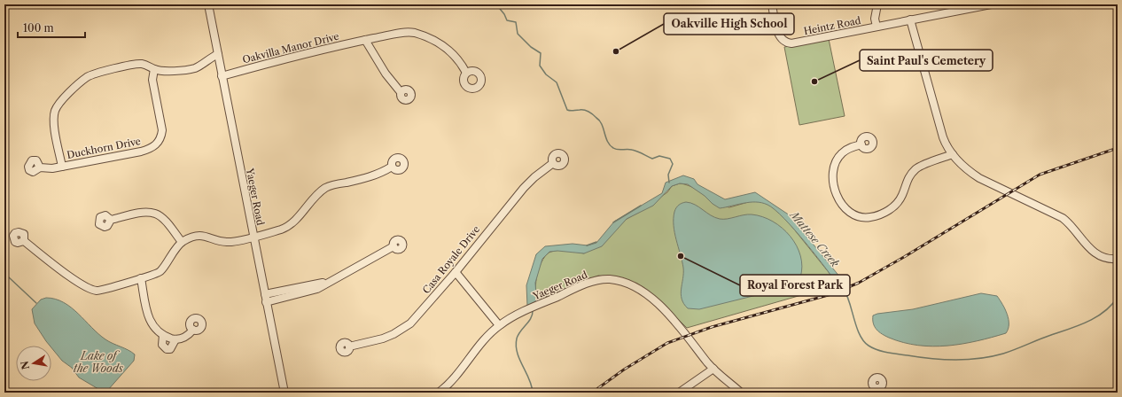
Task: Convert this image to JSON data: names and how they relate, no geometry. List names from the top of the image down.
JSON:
{
  "streets": {
    "street": [
      "Heintz Road",
      "Oakvilla Manor Drive",
      "Duckhorn Drive",
      "Yaeger Road",
      "Casa Royale Drive"
    ]
  },
  "crossings": [
    ["Oakvilla Manor Drive", "Yaeger Road"]
  ],
  "water": ["Mattese Creek", "Lake of the Woods"],
  "places": ["Oakville High School", "Saint Paul's Cemetery", "Royal Forest Park"],
  "scale_bar": "100 m",
  "north": "left"
}
